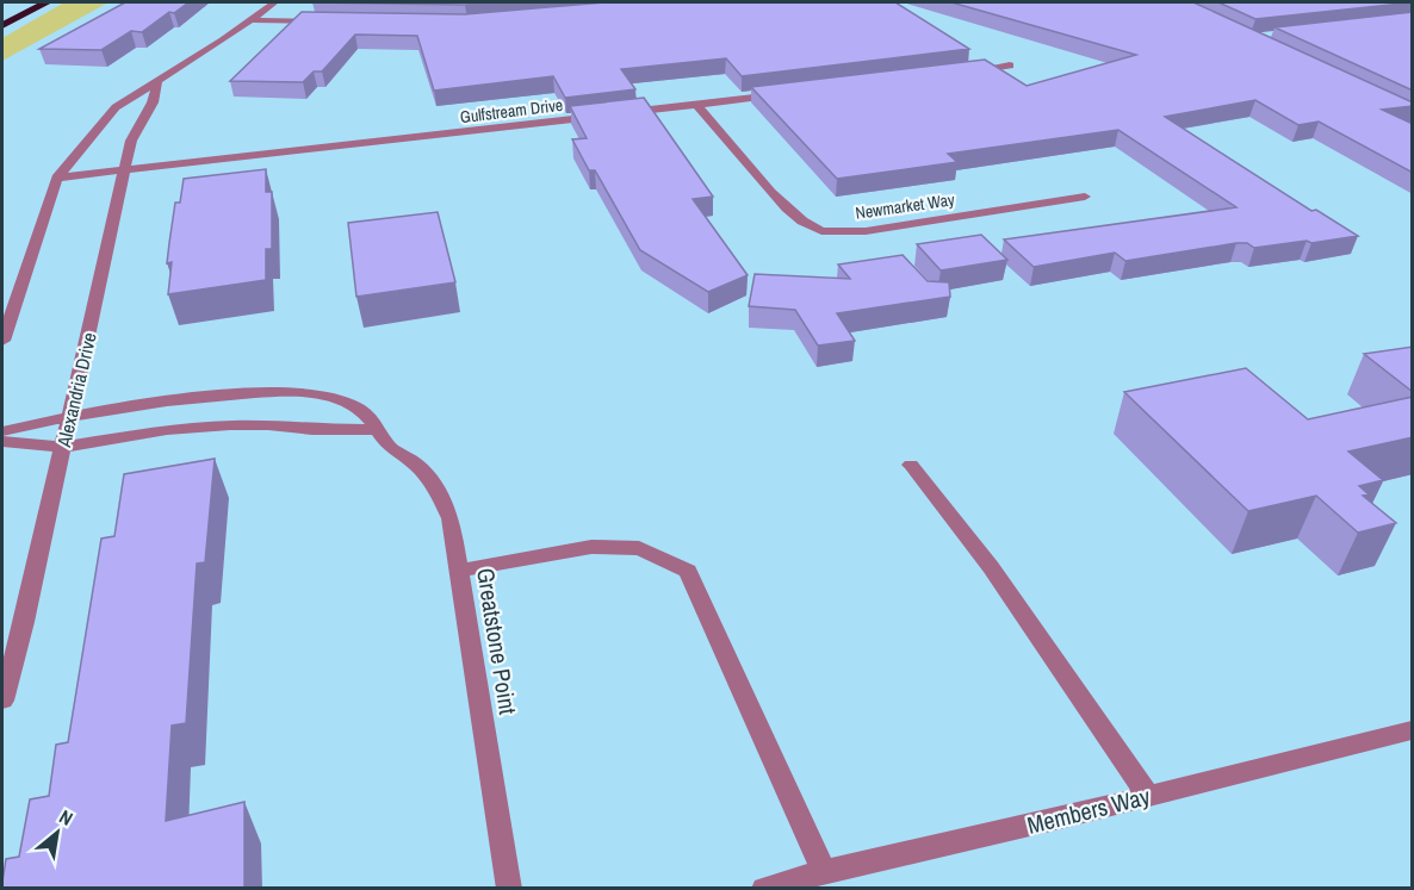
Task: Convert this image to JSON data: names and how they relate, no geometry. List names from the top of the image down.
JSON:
{
  "streets": {
    "street": [
      "Gulfstream Drive",
      "Newmarket Way",
      "Alexandria Drive",
      "Greatstone Point",
      "Members Way"
    ]
  },
  "crossings": [
    ["Gulfstream Drive", "Alexandria Drive"],
    ["Alexandria Drive", "Greatstone Point"]
  ],
  "north": "top right"
}
